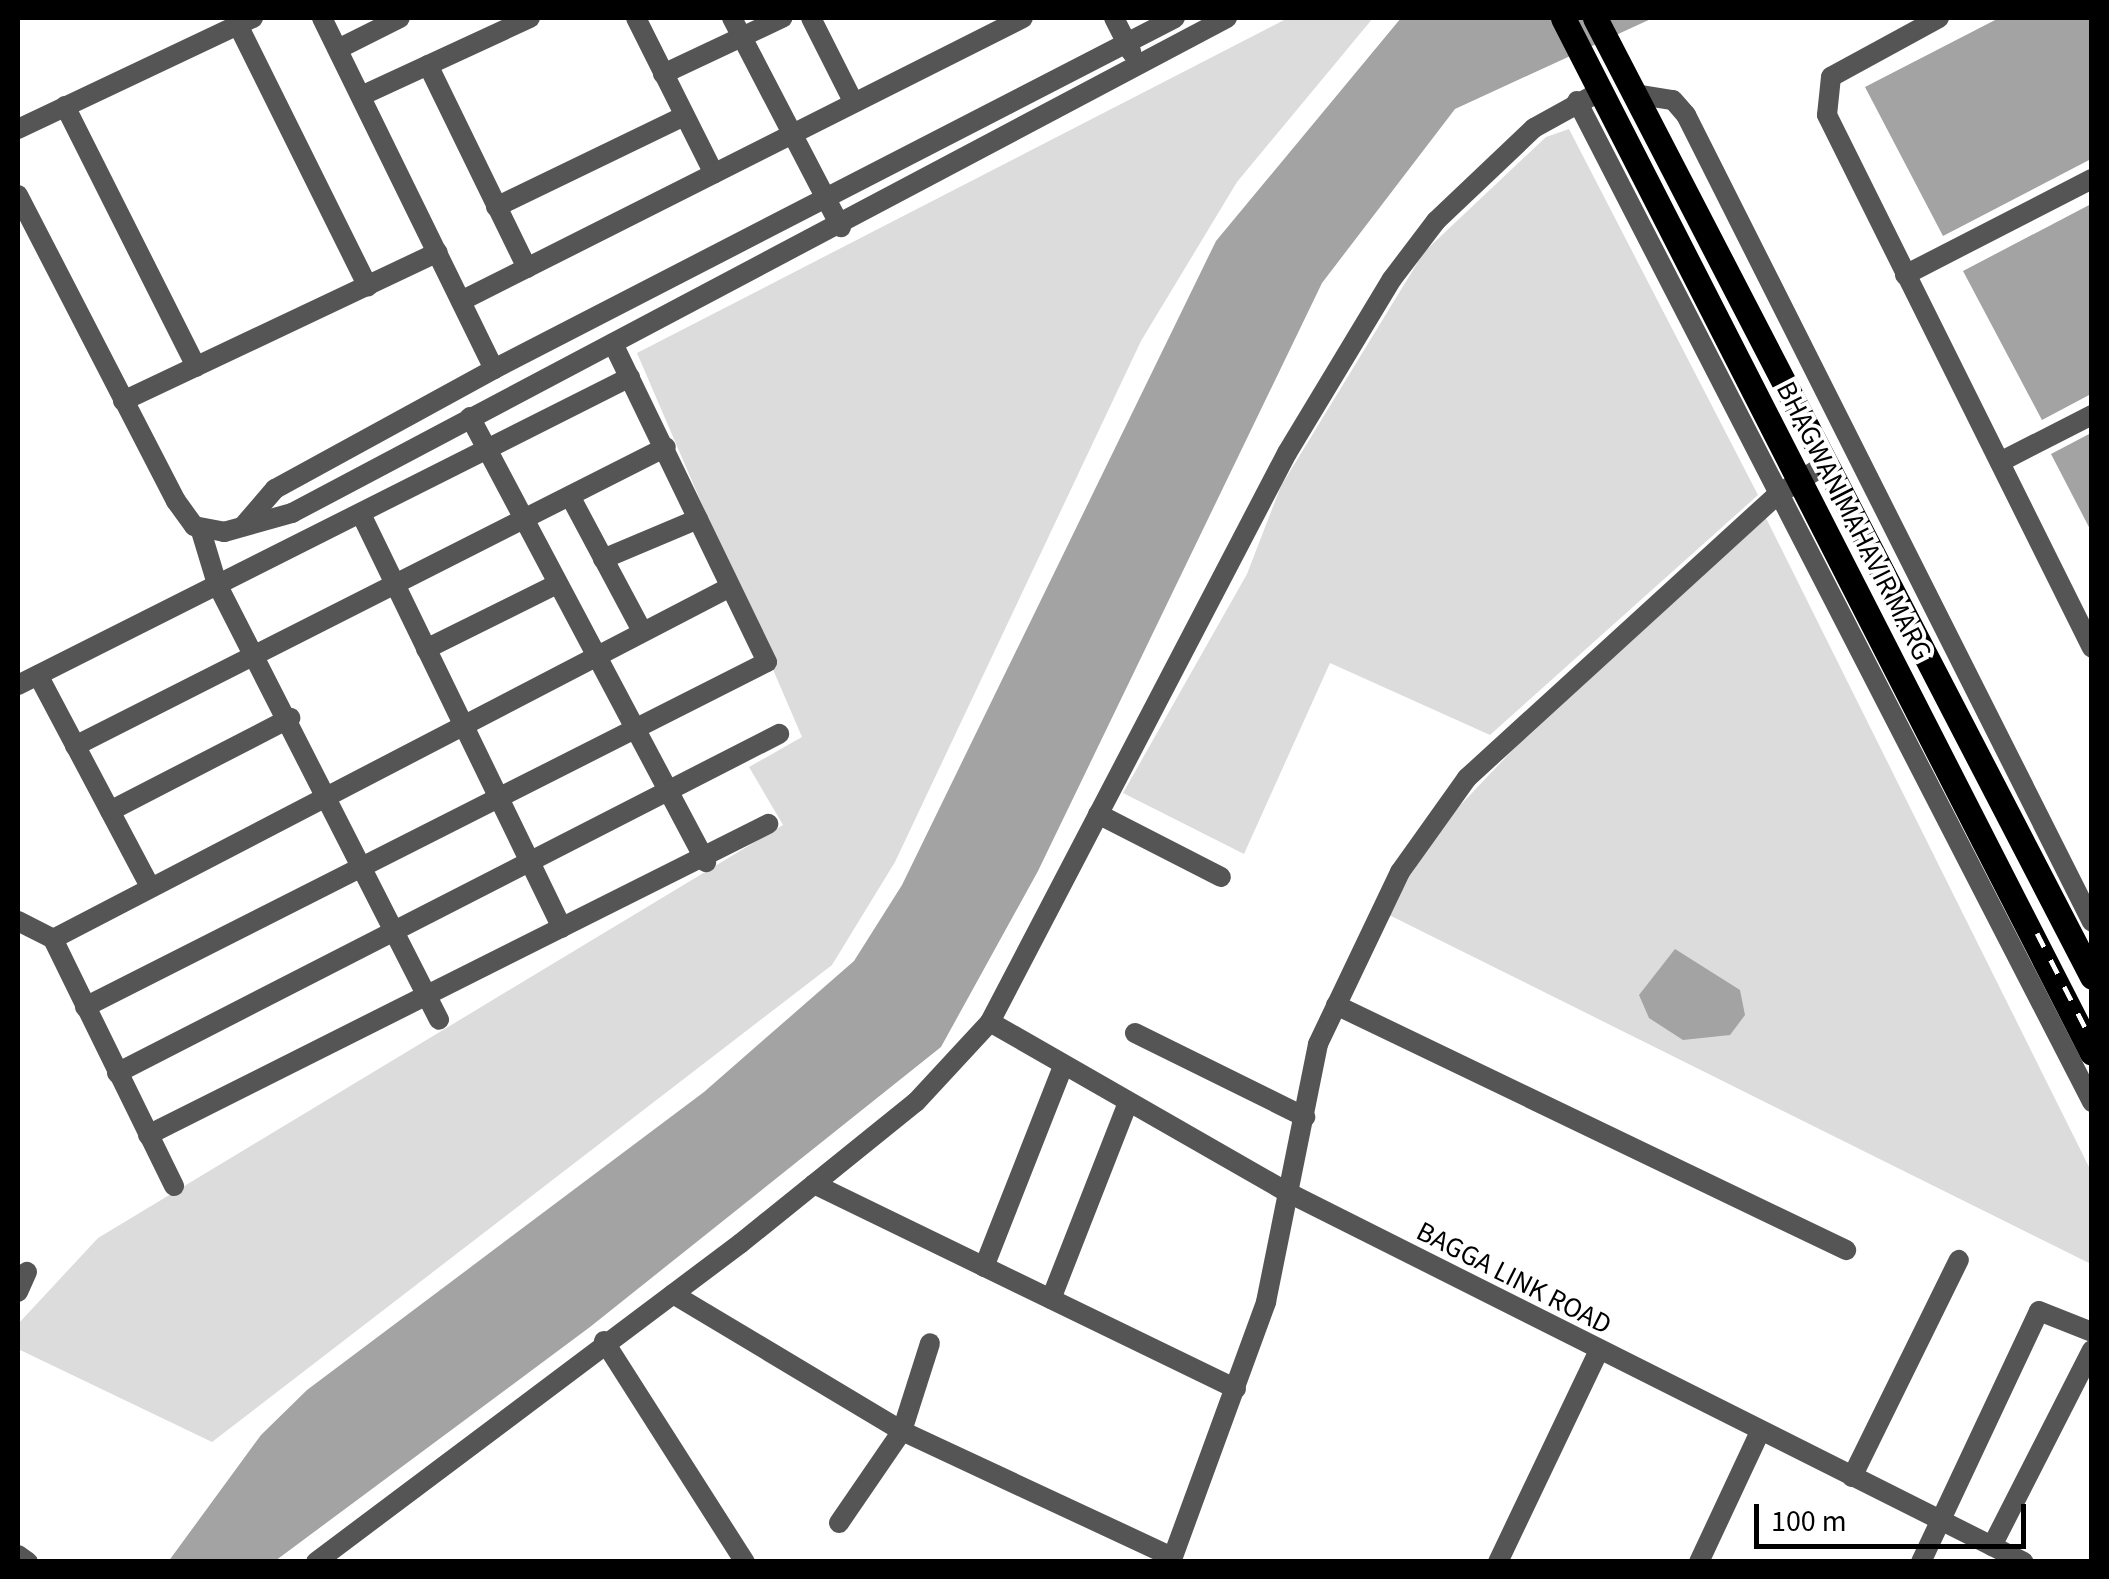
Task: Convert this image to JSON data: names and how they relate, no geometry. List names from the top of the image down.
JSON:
{
  "streets": {
    "main road": ["BHAGWAN MAHAVIR MARG"],
    "street": ["BAGGA LINK ROAD"]
  },
  "scale_bar": "100 m"
}
